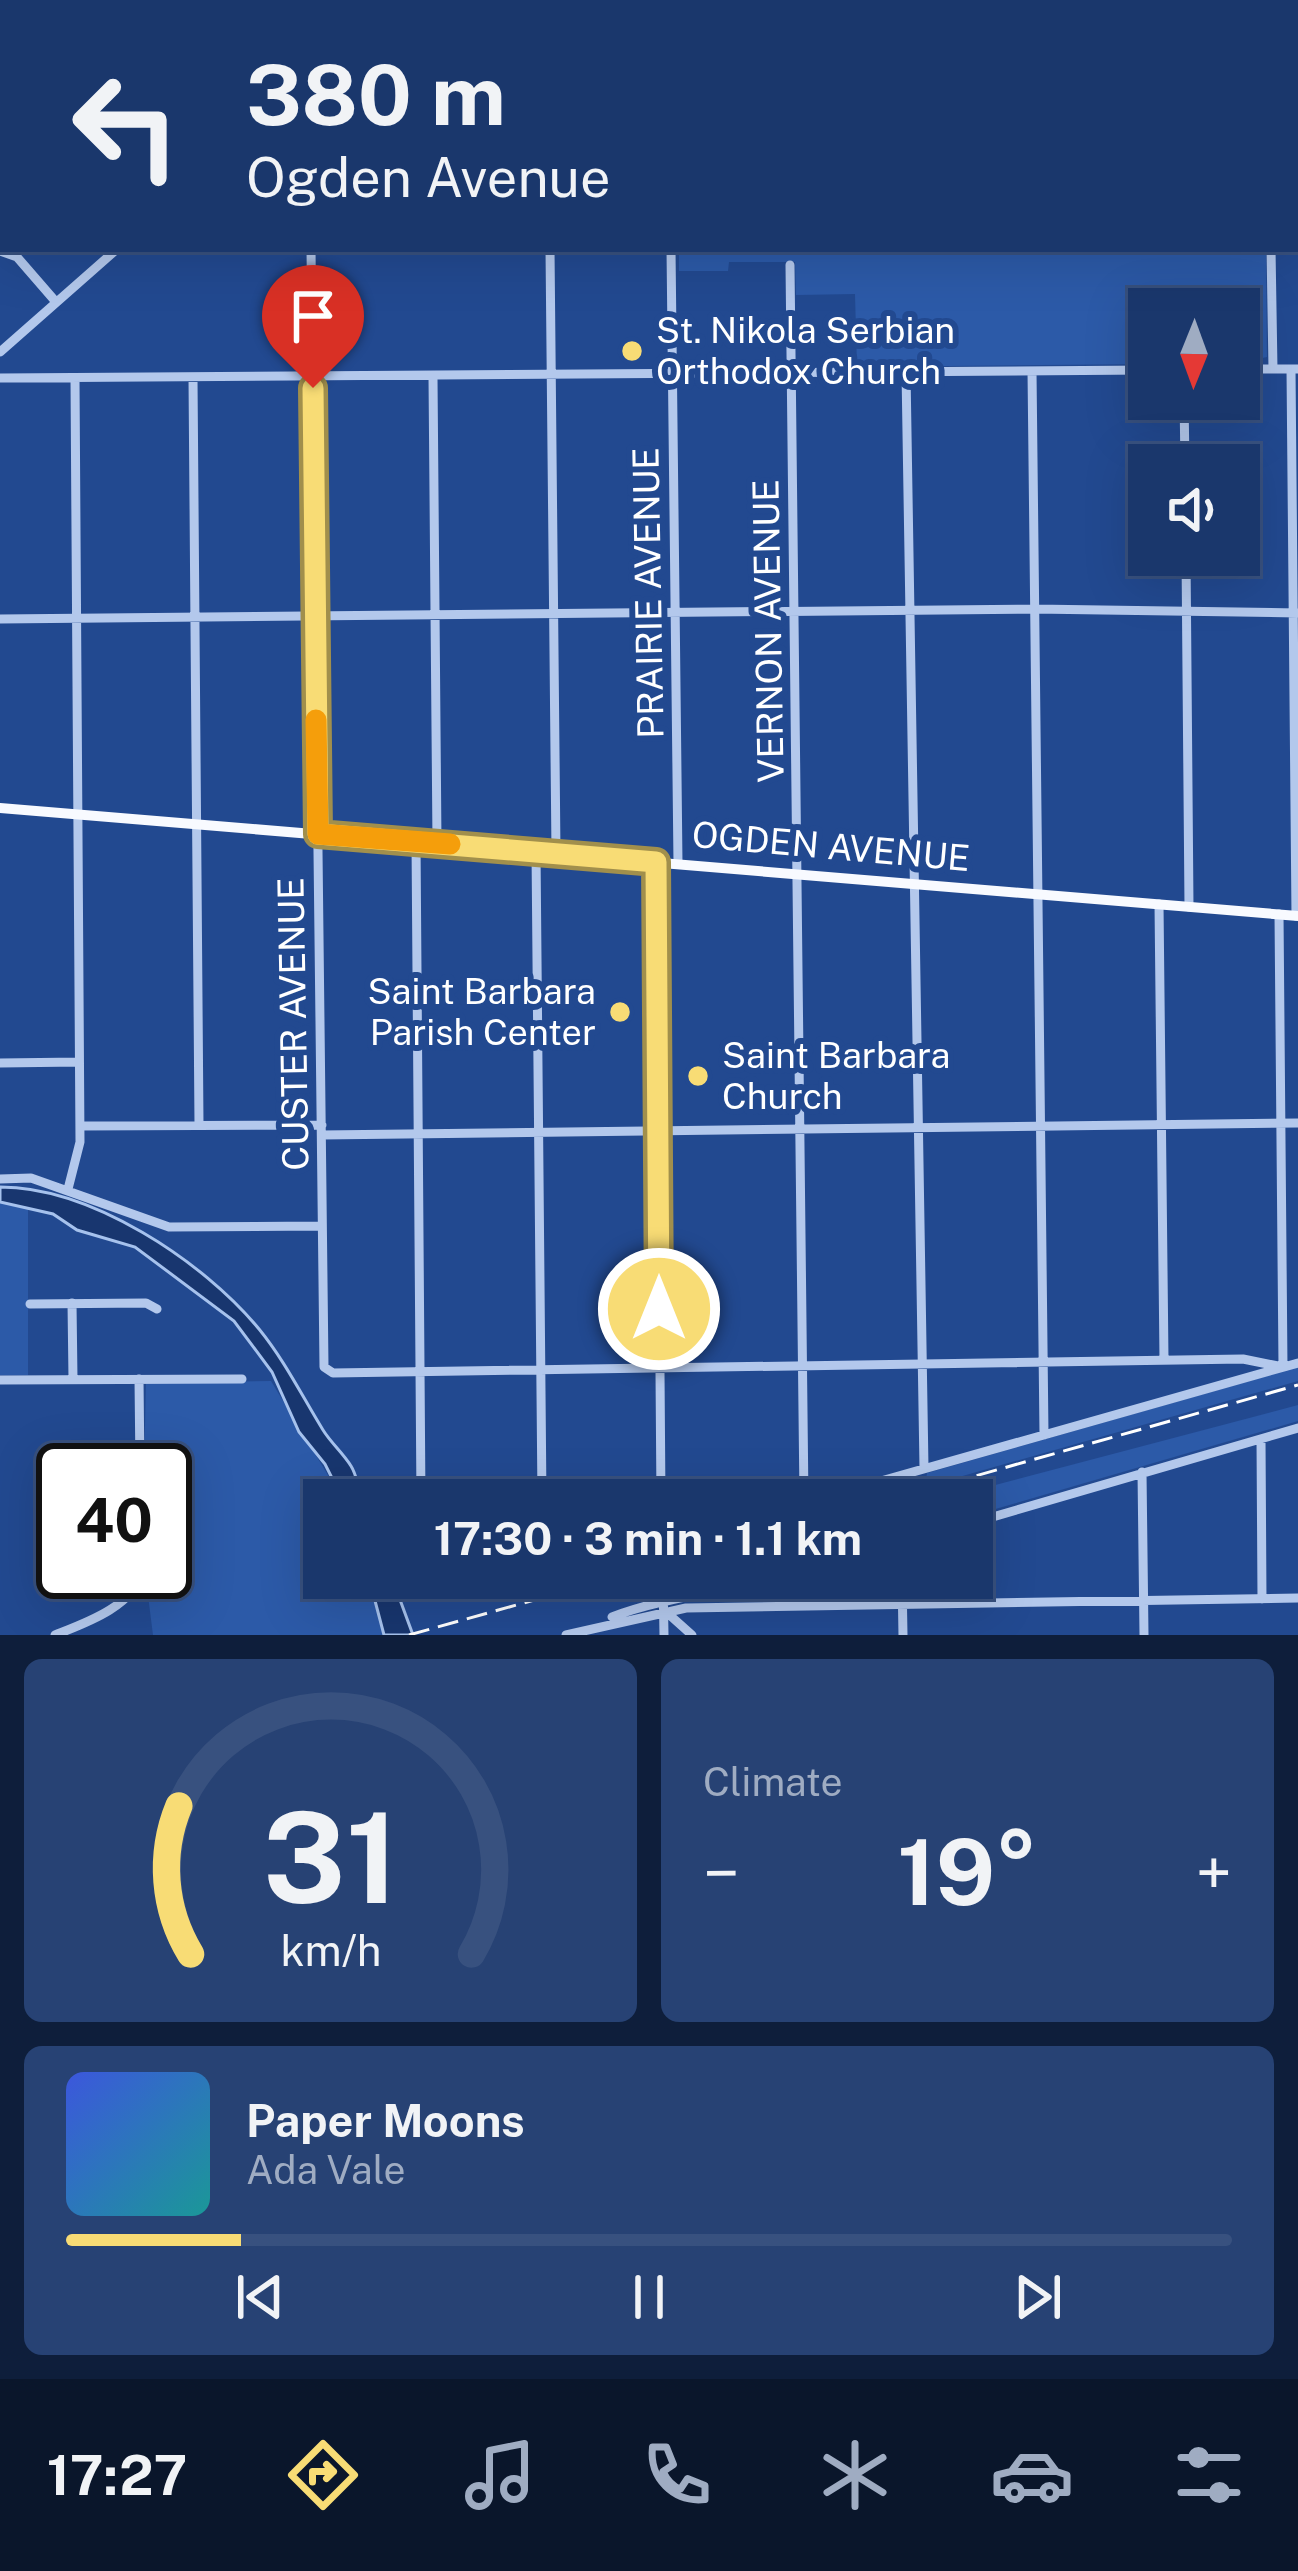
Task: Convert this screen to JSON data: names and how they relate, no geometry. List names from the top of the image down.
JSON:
{
  "streets": {
    "main road": ["OGDEN AVENUE"],
    "street": ["PRAIRIE AVENUE", "VERNON AVENUE", "CUSTER AVENUE"]
  },
  "crossings": [
    ["PRAIRIE AVENUE", "OGDEN AVENUE"],
    ["VERNON AVENUE", "OGDEN AVENUE"],
    ["OGDEN AVENUE", "CUSTER AVENUE"]
  ],
  "places": ["St. Nikola Serbian Orthodox Church", "Saint Barbara Parish Center", "Saint Barbara Church"],
  "north": "bottom",
  "page": {
    "turn": ["380 m", "Ogden Avenue"],
    "limit": "40",
    "trip": "17:30 · 3 min · 1.1 km",
    "tile": "Climate",
    "heat": ["−", "19°", "+"],
    "song": ["Paper Moons", "Ada Vale"],
    "tabs": "17:27",
    "gauge": ["31", "km/h"]
  }
}
